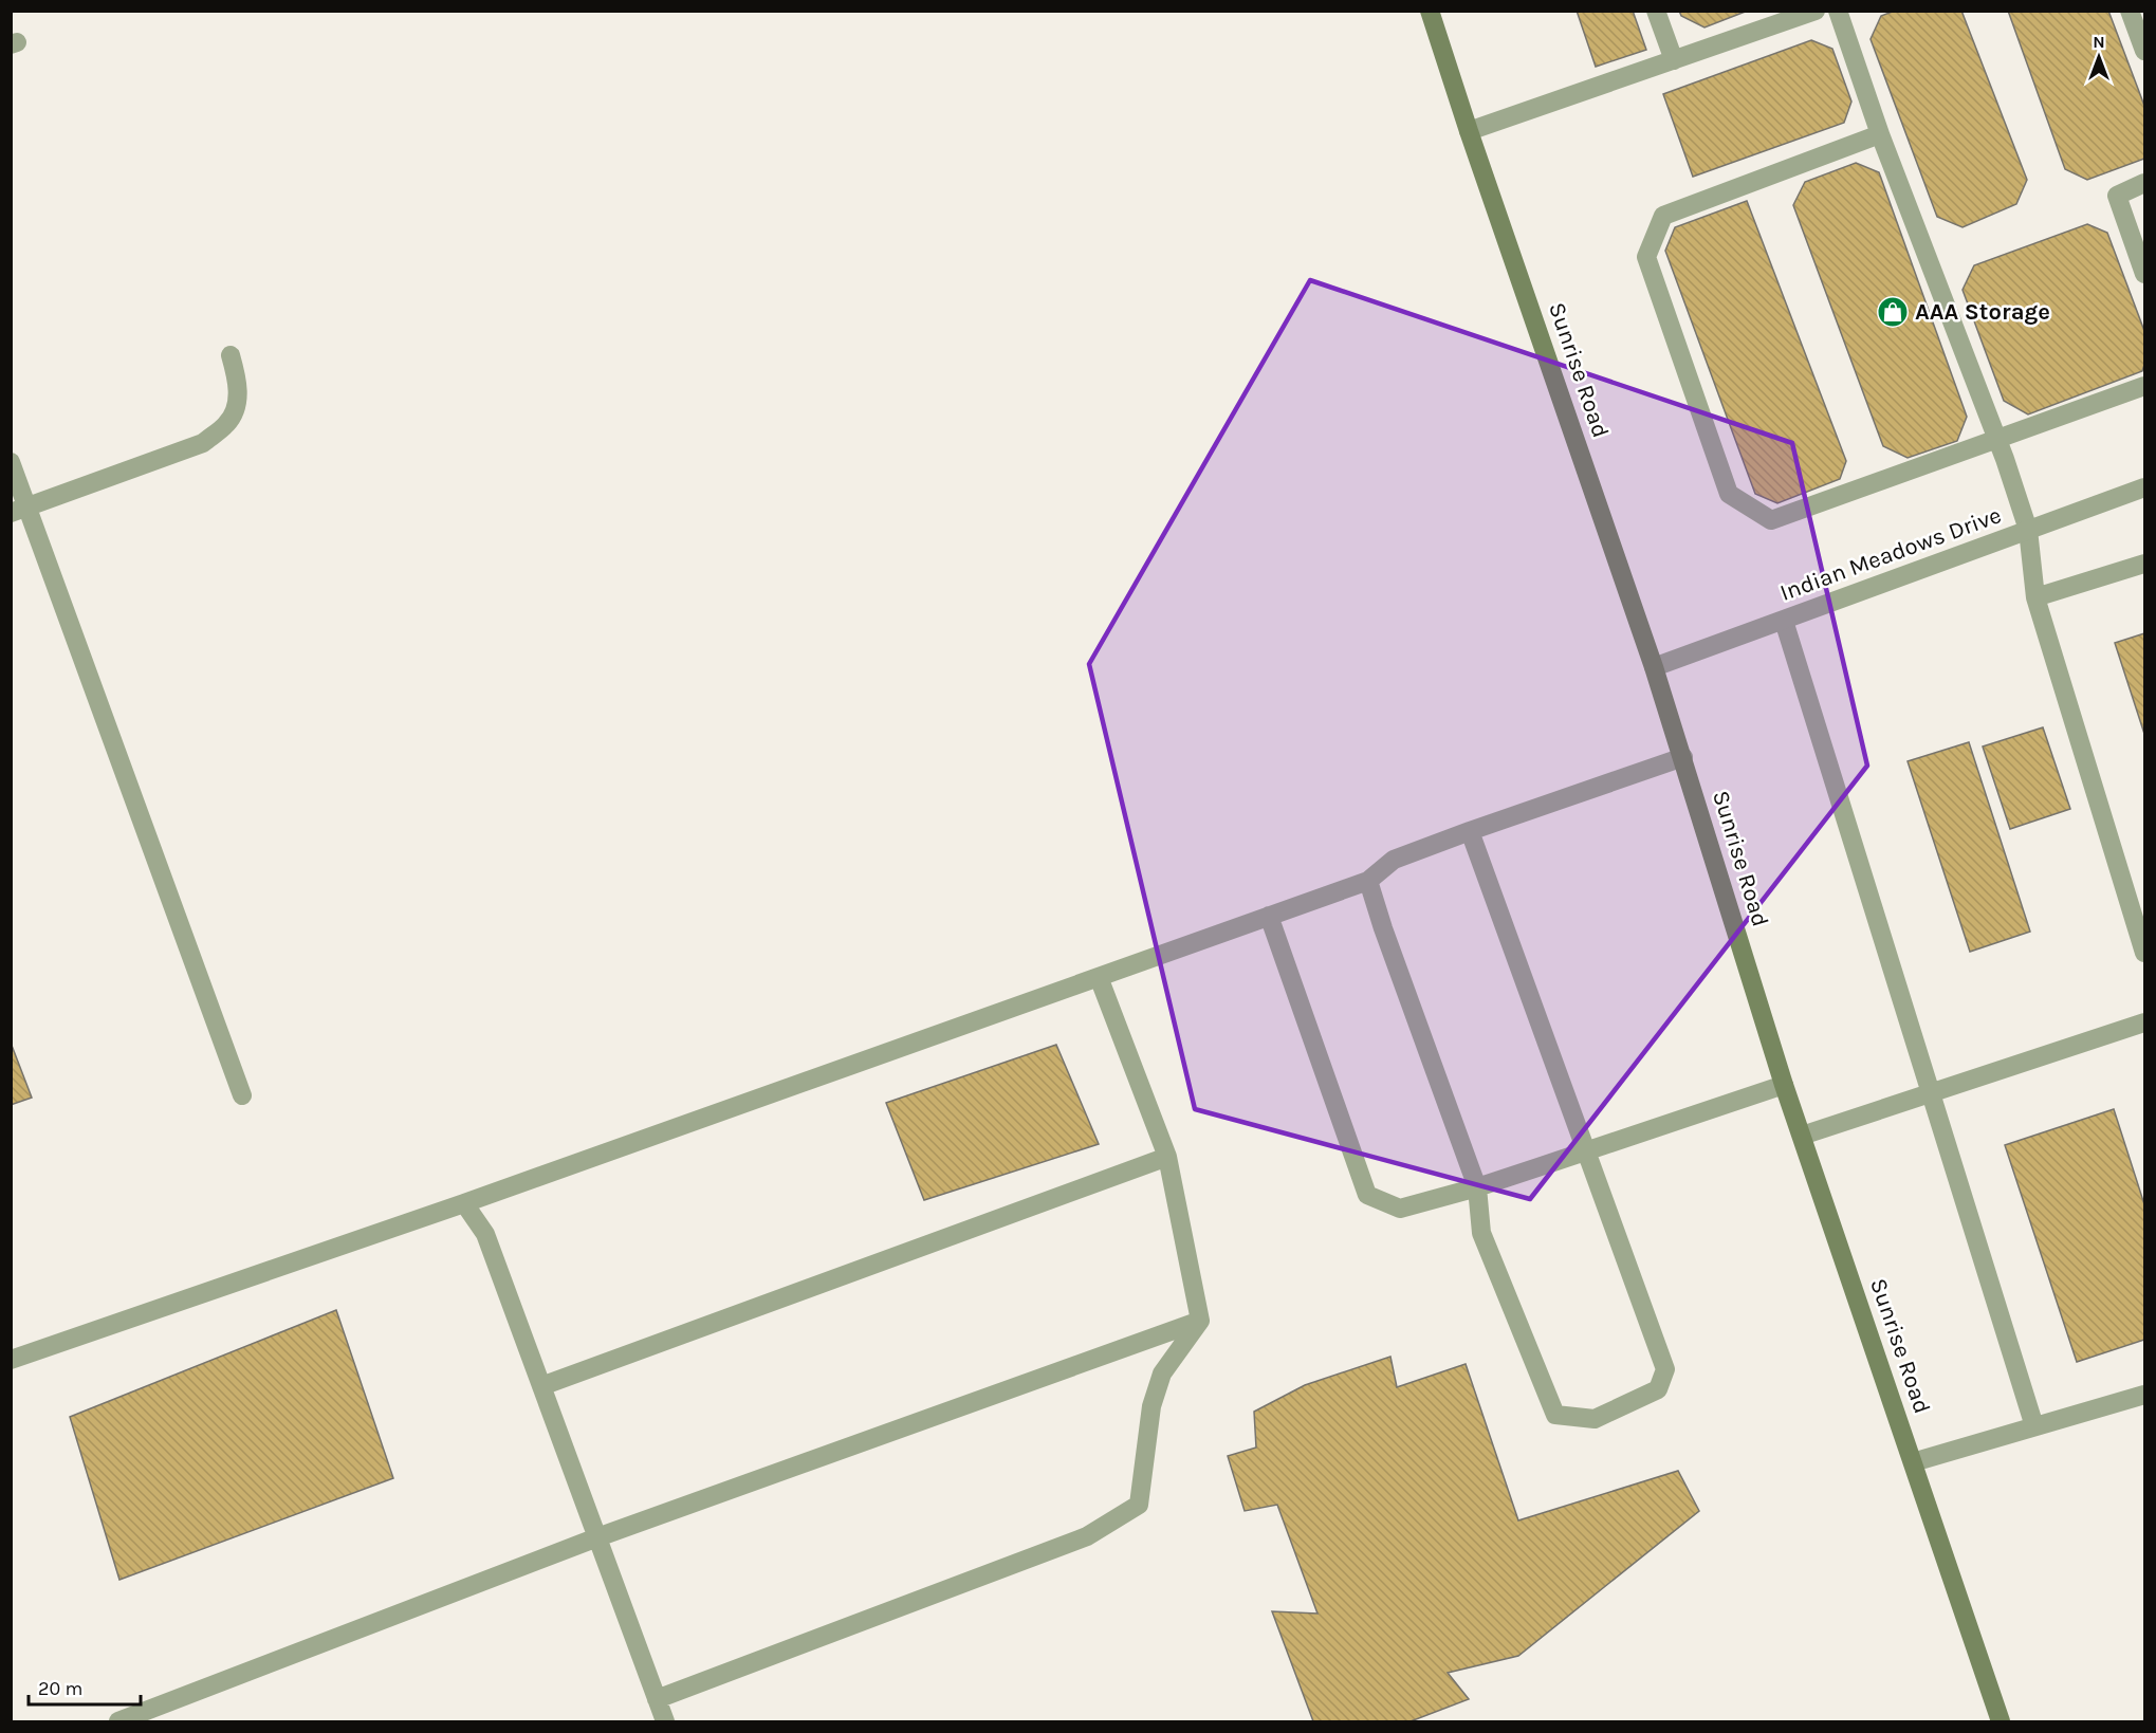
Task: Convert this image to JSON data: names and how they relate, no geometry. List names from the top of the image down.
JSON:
{
  "streets": {
    "main road": ["Sunrise Road"],
    "street": ["Indian Meadows Drive"]
  },
  "crossings": [
    ["Sunrise Road", "Indian Meadows Drive"]
  ],
  "places": {
    "shop": ["AAA Storage"]
  },
  "scale_bar": "20 m",
  "north": "top"
}
